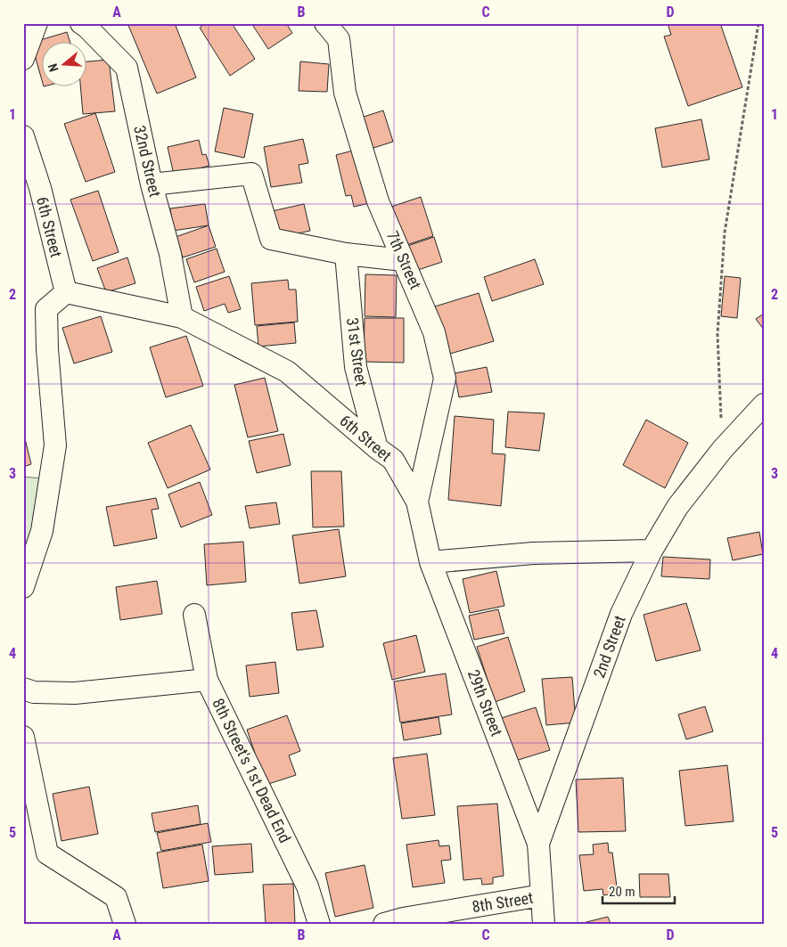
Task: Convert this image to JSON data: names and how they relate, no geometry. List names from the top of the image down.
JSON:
{
  "streets": {
    "street": [
      "32nd Street",
      "6th Street",
      "7th Street",
      "31st Street",
      "2nd Street",
      "29th Street",
      "8th Street's 1st Dead End",
      "8th Street"
    ]
  },
  "crossings": [
    ["32nd Street", "6th Street"],
    ["6th Street", "7th Street"],
    ["6th Street", "31st Street"],
    ["6th Street", "29th Street"],
    ["2nd Street", "29th Street"],
    ["2nd Street", "8th Street"]
  ],
  "scale_bar": "20 m",
  "north": "left",
  "grid": {
    "columns": [
      "A",
      "B",
      "C",
      "D"
    ],
    "rows": [
      "1",
      "2",
      "3",
      "4",
      "5"
    ]
  }
}
